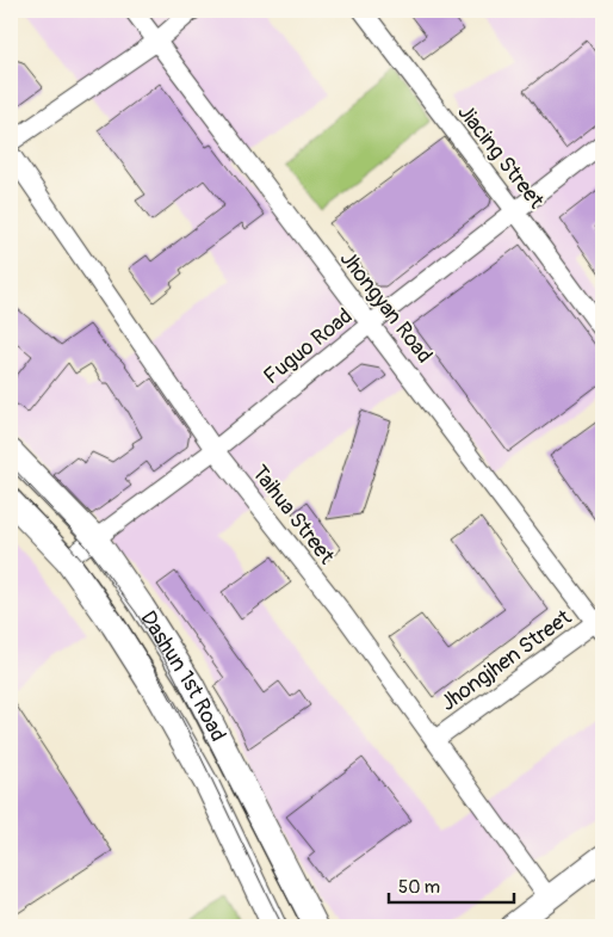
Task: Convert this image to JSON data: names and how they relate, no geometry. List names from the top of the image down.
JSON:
{
  "streets": {
    "street": [
      "Jiacing Street",
      "Jhongyan Road",
      "Fuguo Road",
      "Taihua Street",
      "Jhongjhen Street",
      "Dashun 1st Road"
    ]
  },
  "crossings": [
    ["Jiacing Street", "Fuguo Road"],
    ["Jhongyan Road", "Fuguo Road"],
    ["Jhongyan Road", "Jhongjhen Street"],
    ["Fuguo Road", "Taihua Street"],
    ["Fuguo Road", "Dashun 1st Road"],
    ["Taihua Street", "Jhongjhen Street"]
  ],
  "scale_bar": "50 m"
}
